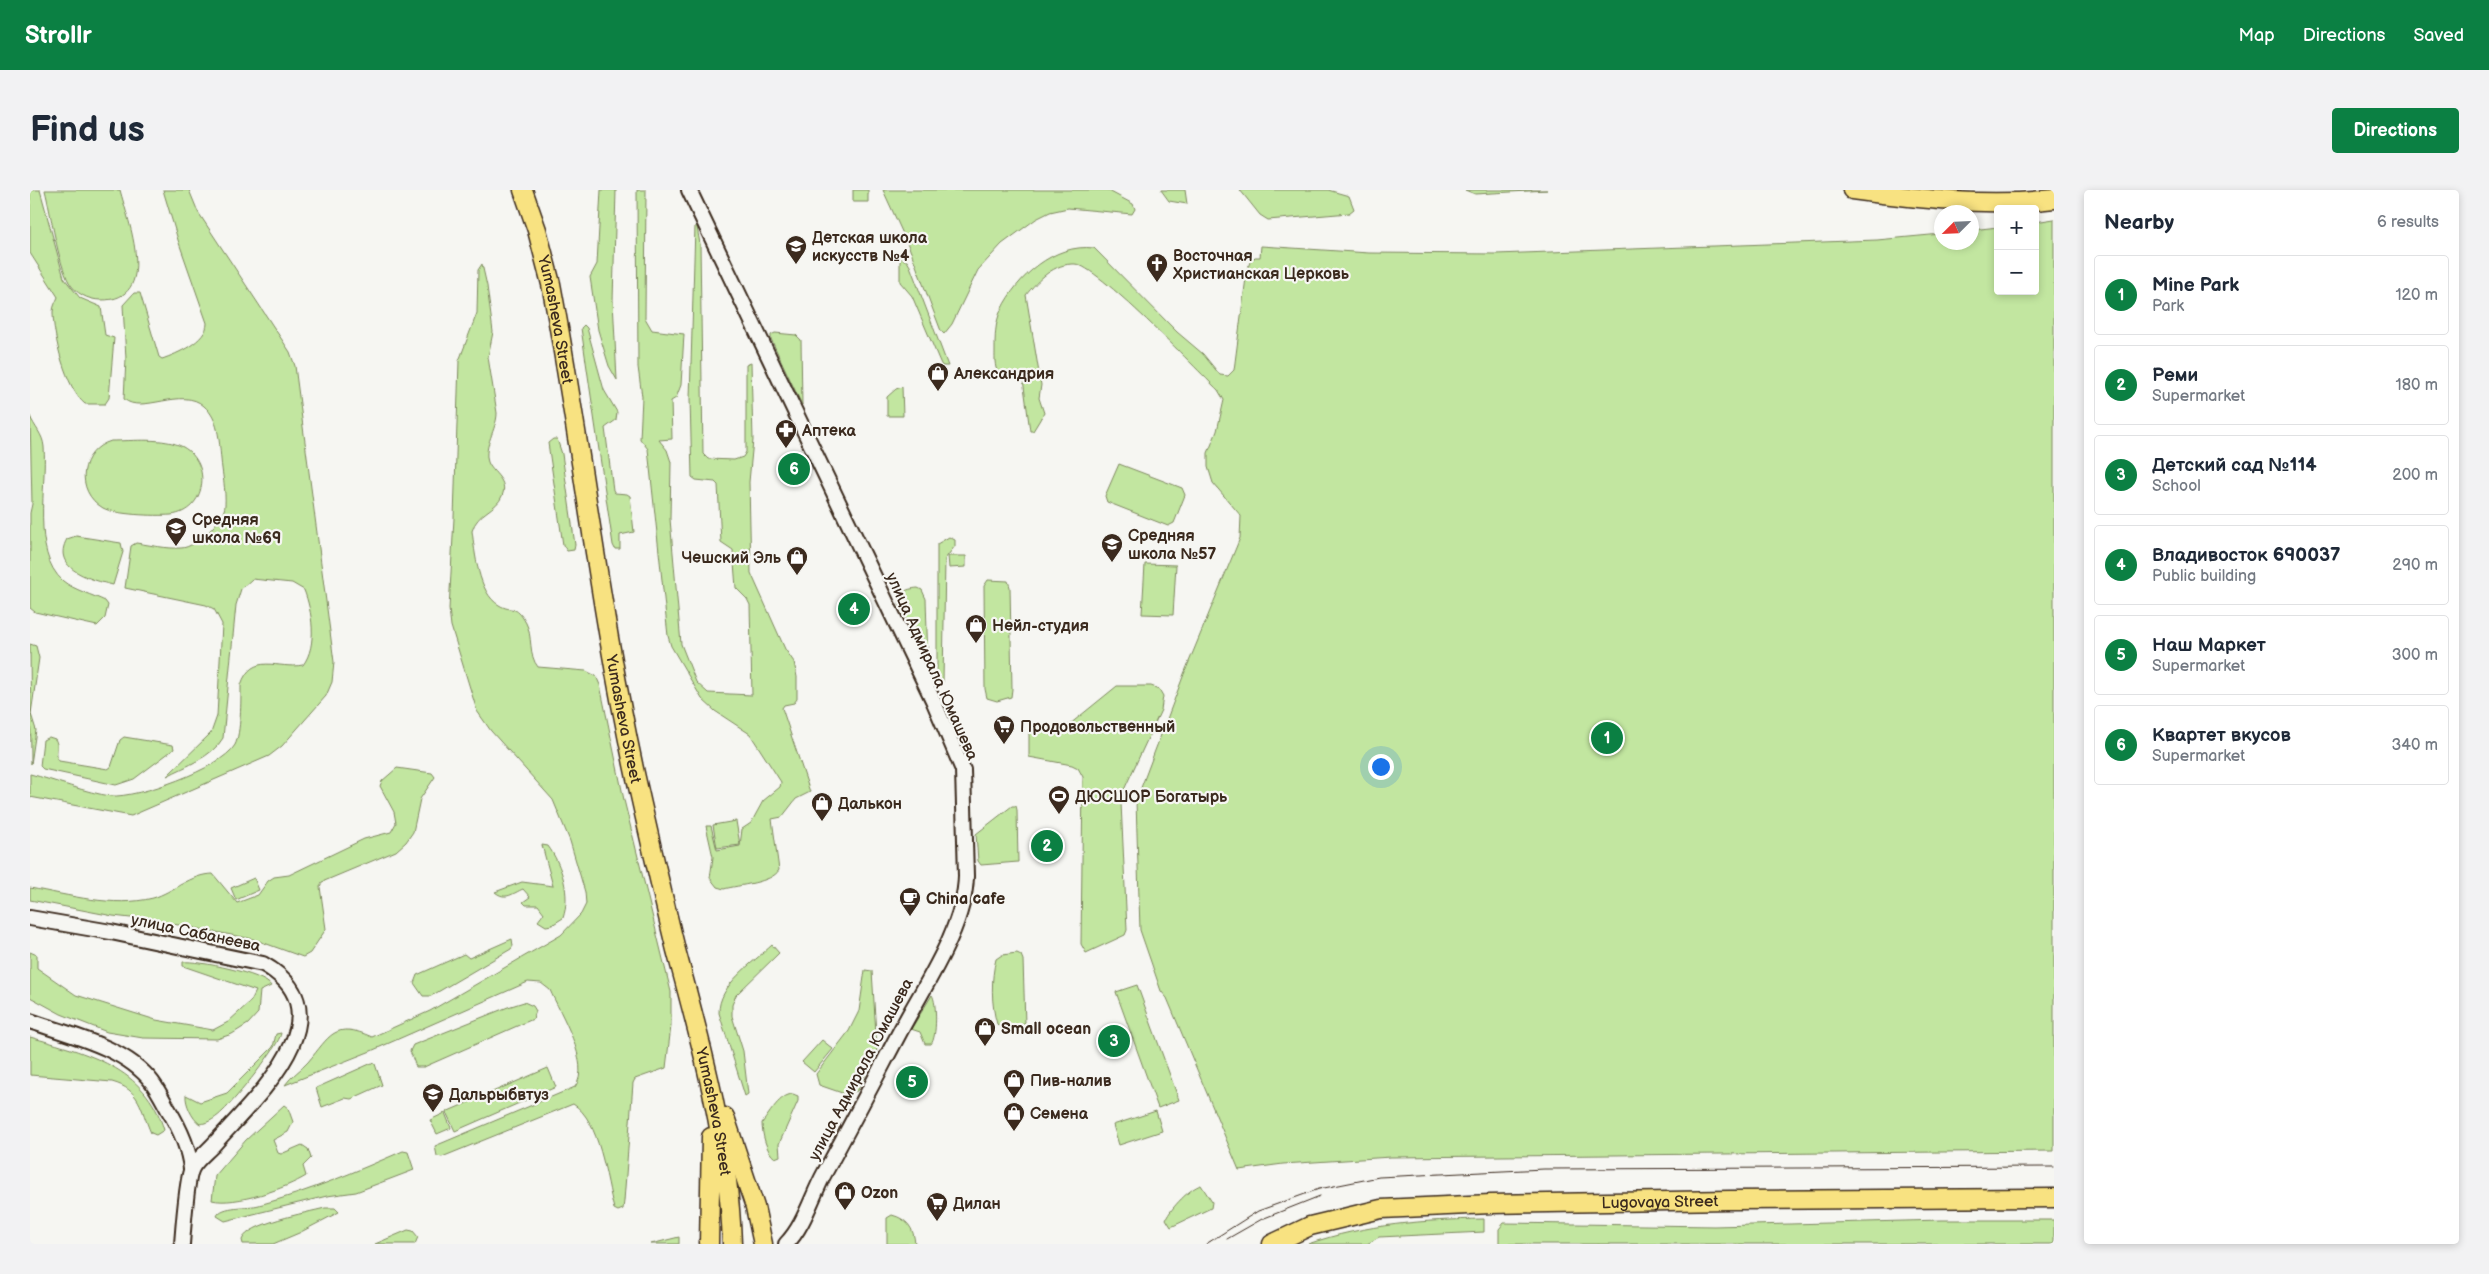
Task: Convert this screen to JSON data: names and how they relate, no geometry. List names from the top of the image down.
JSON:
{
  "streets": {
    "main road": ["Yumasheva Street", "Lugovaya Street"],
    "street": ["улица Адмирала Юмашева", "улица Сабанеева"]
  },
  "places": {
    "school or university": [
      "Детская школа искусств №4",
      "Средняя школа №69",
      "Средняя школа №57",
      "Дальрыбвтуз"
    ],
    "church": ["Восточная Христианская Церковь"],
    "shop": [
      "Александрия",
      "Чешский Эль",
      "Нейл-студия",
      "Далькон",
      "Small ocean",
      "Пив-налив",
      "Семена",
      "Ozon"
    ],
    "pharmacy": ["Аптека"],
    "supermarket": ["Продовольственный", "Дилан"],
    "sports": ["ДЮСШОР Богатырь"],
    "cafe": ["China cafe"]
  },
  "north": "bottom left",
  "page": {
    "header": "Strollr",
    "nav": ["Map", "Directions", "Saved"],
    "buttons": "Directions",
    "title": "Find us",
    "heading": ["Nearby", "6 results"],
    "map_buttons": ["+", "−"],
    "list": [
      {
        "mark": "1",
        "name": "Mine Park",
        "note": "Park",
        "value": "120 m"
      },
      {
        "mark": "2",
        "name": "Реми",
        "note": "Supermarket",
        "value": "180 m"
      },
      {
        "mark": "3",
        "name": "Детский сад №114",
        "note": "School",
        "value": "200 m"
      },
      {
        "mark": "4",
        "name": "Владивосток 690037",
        "note": "Public building",
        "value": "290 m"
      },
      {
        "mark": "5",
        "name": "Наш Маркет",
        "note": "Supermarket",
        "value": "300 m"
      },
      {
        "mark": "6",
        "name": "Квартет вкусов",
        "note": "Supermarket",
        "value": "340 m"
      }
    ],
    "pins": [
      "6",
      "4",
      "1",
      "2",
      "3",
      "5"
    ]
  }
}
